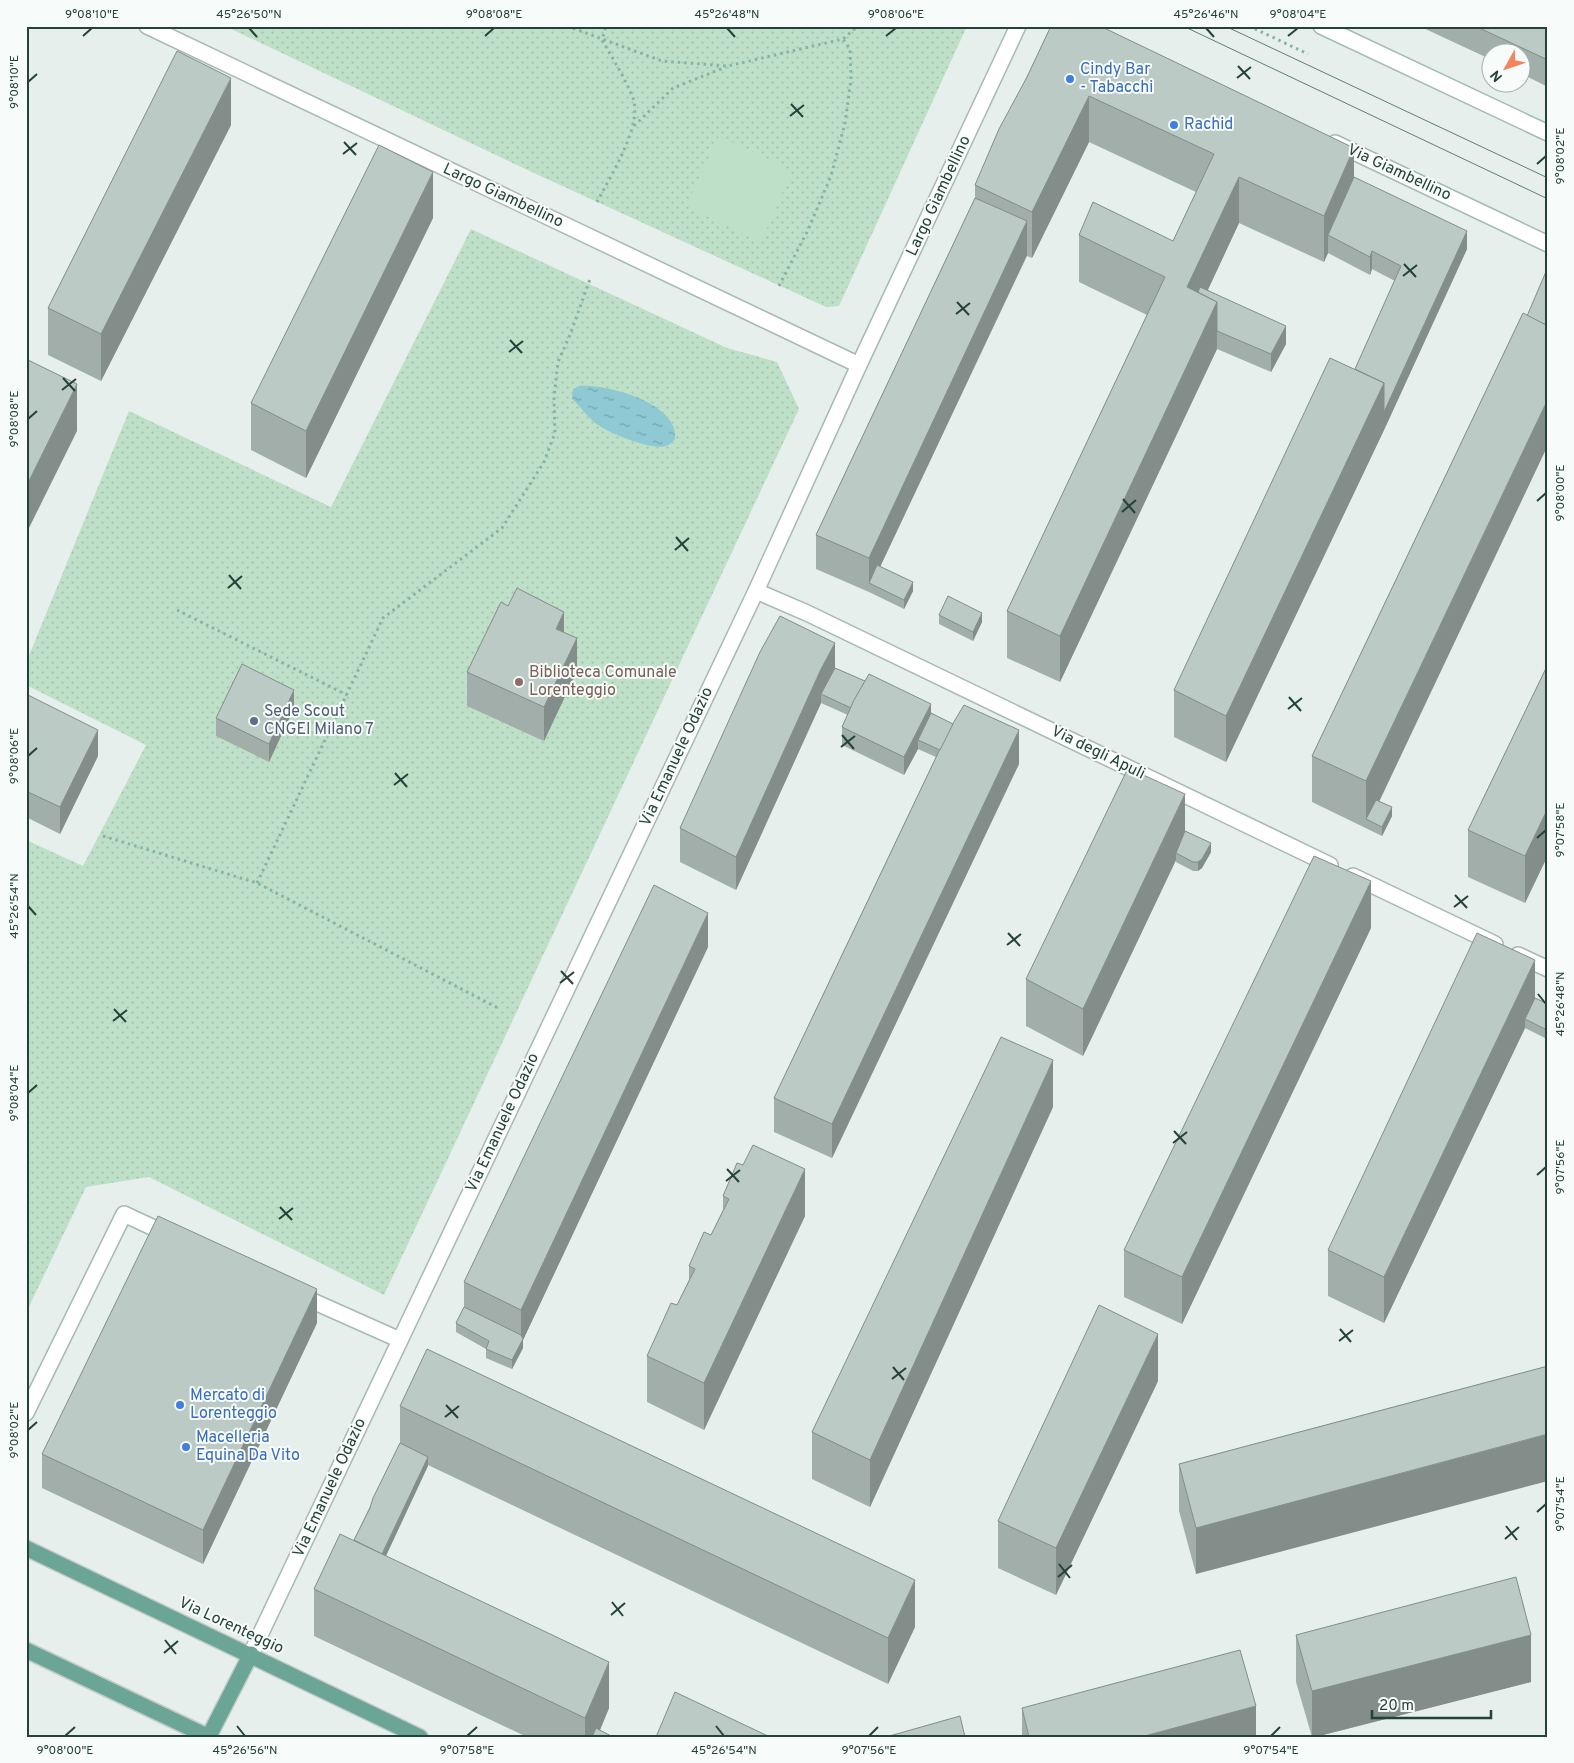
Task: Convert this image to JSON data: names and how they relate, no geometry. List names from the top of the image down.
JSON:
{
  "streets": {
    "main road": ["Via Lorenteggio"],
    "street": [
      "Via Giambellino",
      "Largo Giambellino",
      "Via degli Apuli",
      "Via Emanuele Odazio"
    ]
  },
  "crossings": [
    ["Largo Giambellino", "Via degli Apuli"],
    ["Largo Giambellino", "Via Emanuele Odazio"],
    ["Via degli Apuli", "Via Emanuele Odazio"],
    ["Via Emanuele Odazio", "Via Lorenteggio"]
  ],
  "places": [
    "Cindy Bar - Tabacchi",
    "Rachid",
    "Biblioteca Comunale Lorenteggio",
    "Sede Scout CNGEI Milano 7",
    "Mercato di Lorenteggio",
    "Macelleria Equina Da Vito"
  ],
  "scale_bar": "20 m",
  "north": "bottom left",
  "coordinates": [
    "9°08'10\"E",
    "45°26'50\"N",
    "9°08'08\"E",
    "45°26'48\"N",
    "9°08'06\"E",
    "45°26'46\"N",
    "9°08'04\"E",
    "9°08'02\"E",
    "9°08'00\"E",
    "9°07'58\"E",
    "45°26'54\"N",
    "9°07'56\"E",
    "9°07'54\"E",
    "45°26'56\"N"
  ]
}
